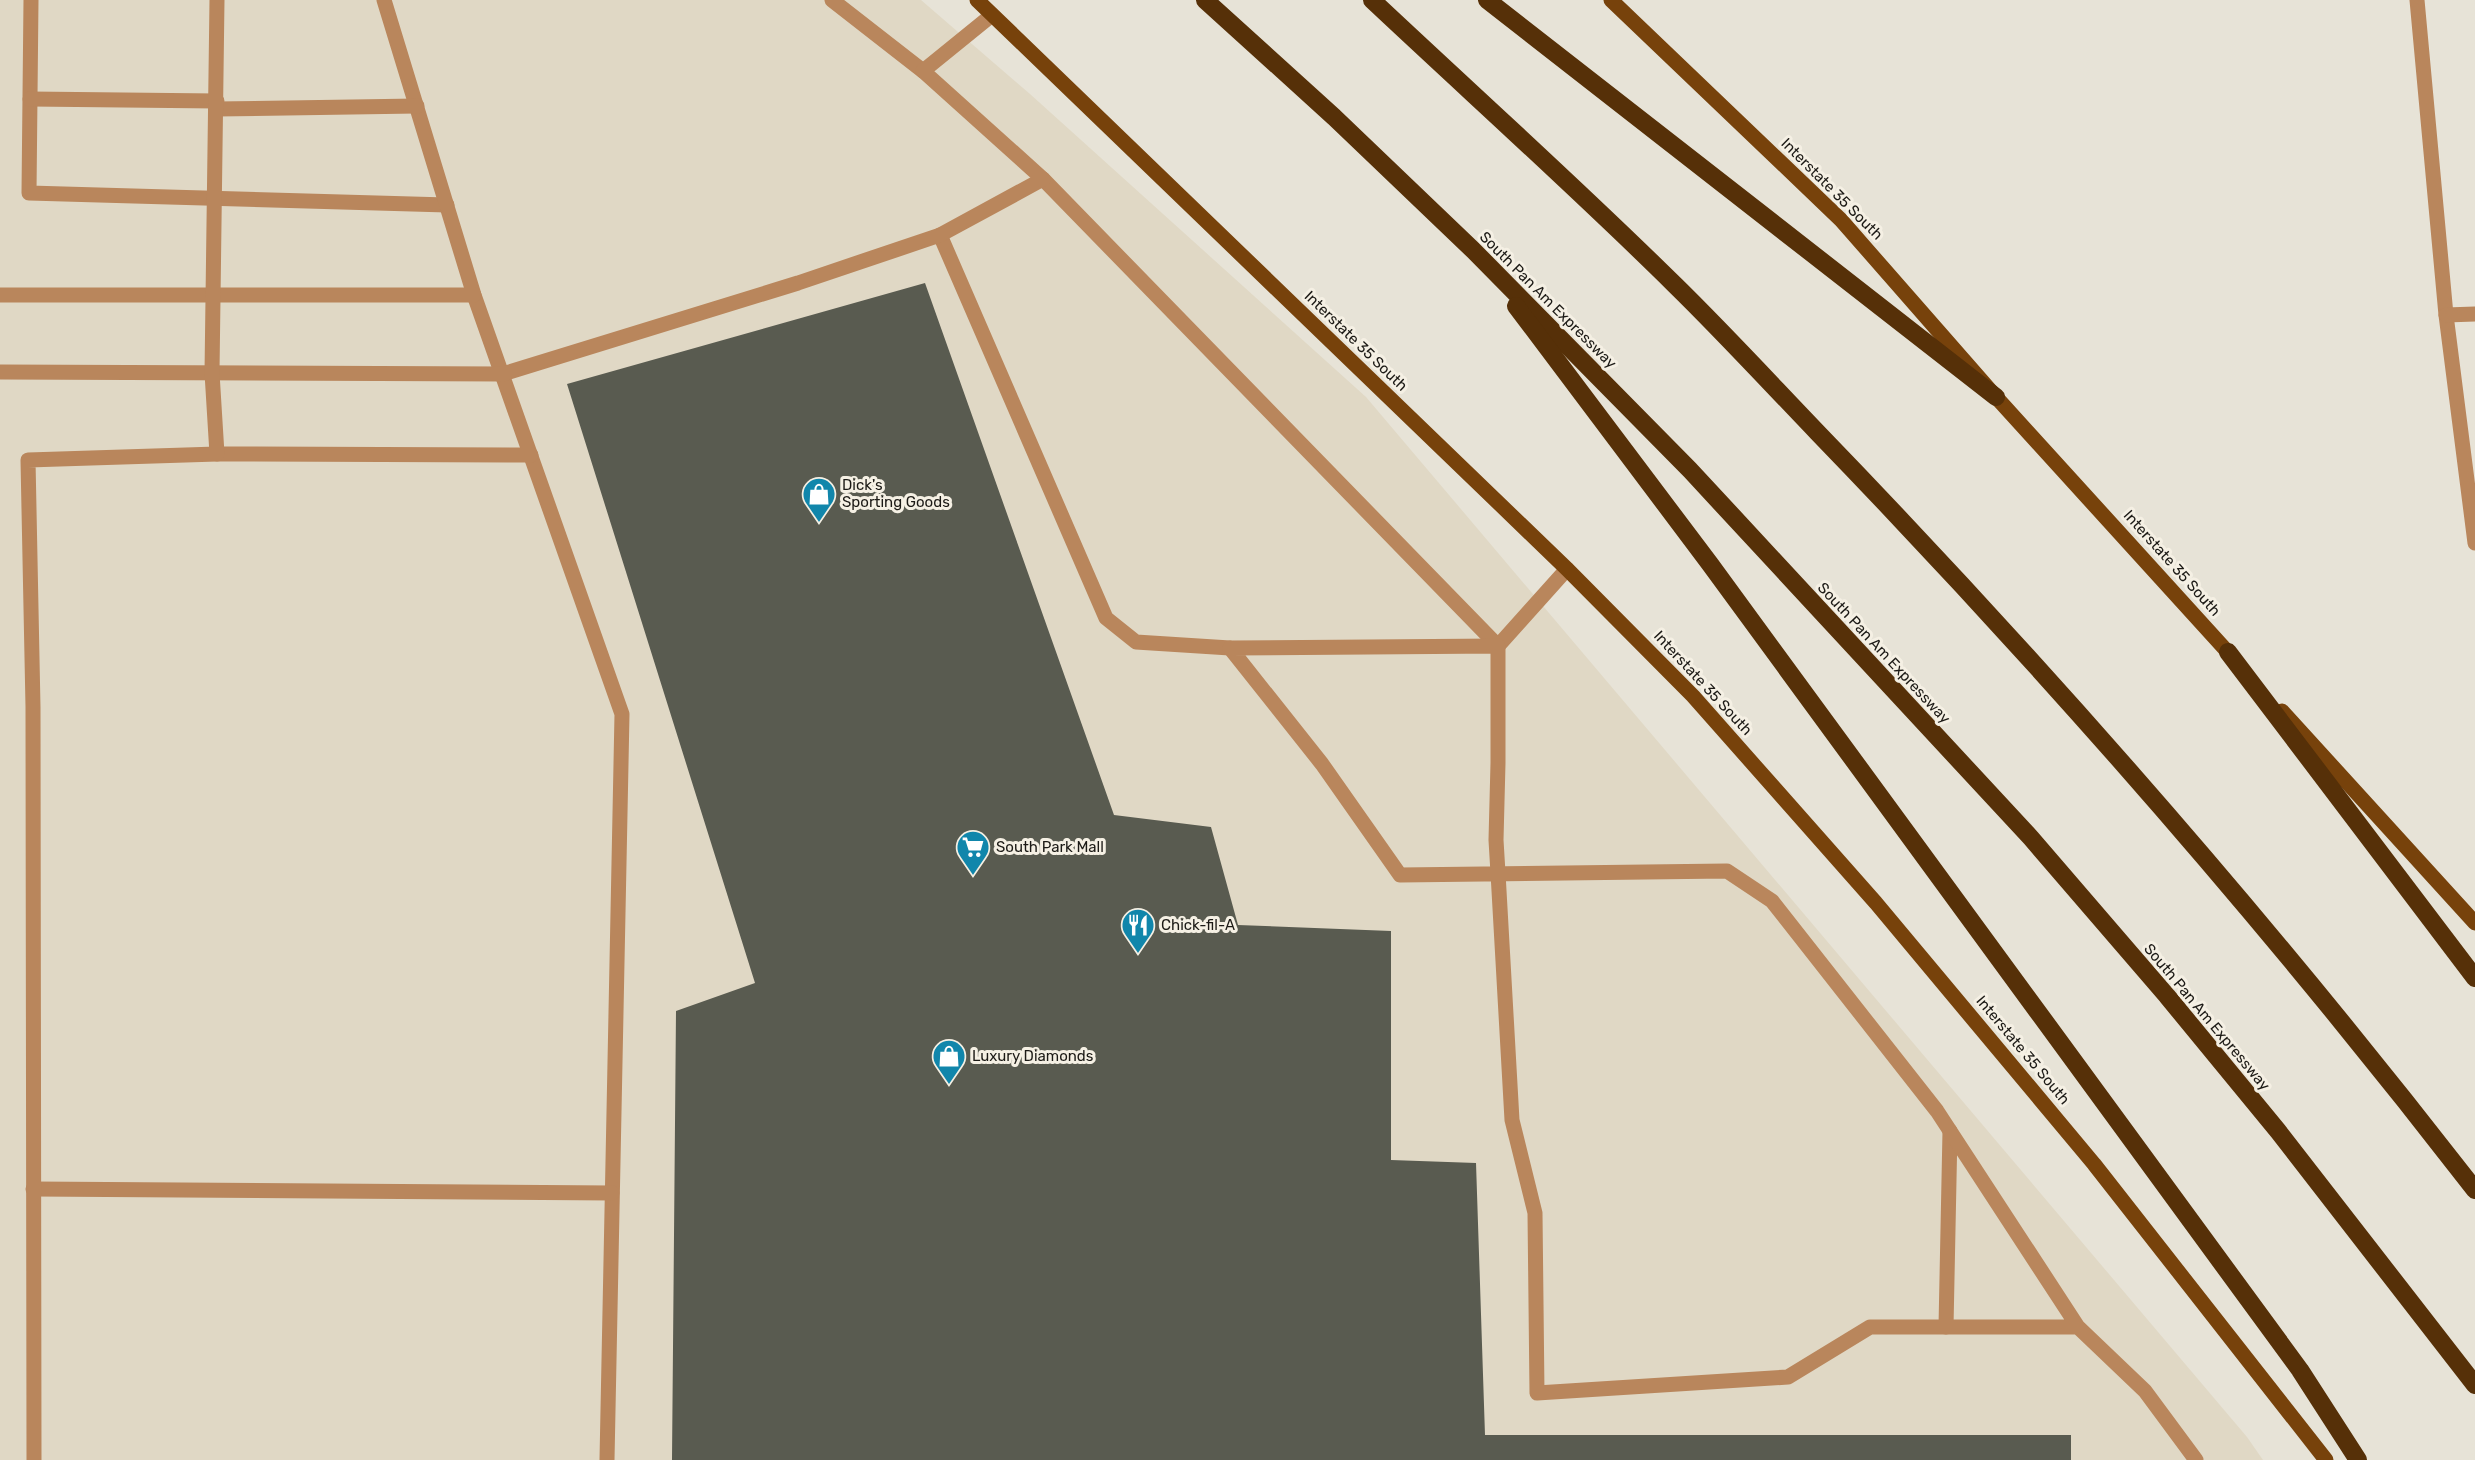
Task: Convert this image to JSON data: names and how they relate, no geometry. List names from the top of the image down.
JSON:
{
  "streets": {
    "highway": ["South Pan Am Expressway"],
    "main road": ["Interstate 35 South"]
  },
  "places": {
    "shop": ["Dick's Sporting Goods", "Luxury Diamonds"],
    "supermarket": ["South Park Mall"],
    "restaurant": ["Chick-fil-A"]
  }
}
